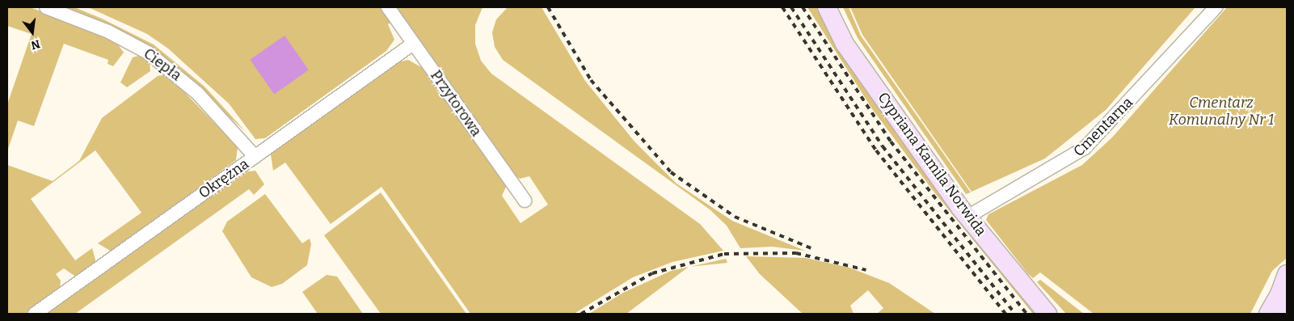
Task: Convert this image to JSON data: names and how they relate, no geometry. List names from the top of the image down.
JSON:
{
  "streets": {
    "street": [
      "Ciepła",
      "Przytorowa",
      "Cmentarna",
      "Cypriana Kamila Norwida",
      "Okrężna"
    ]
  },
  "crossings": [
    ["Ciepła", "Okrężna"],
    ["Przytorowa", "Okrężna"],
    ["Cmentarna", "Cypriana Kamila Norwida"]
  ],
  "parks": ["Cmentarz Komunalny Nr 1"],
  "north": "bottom"
}
